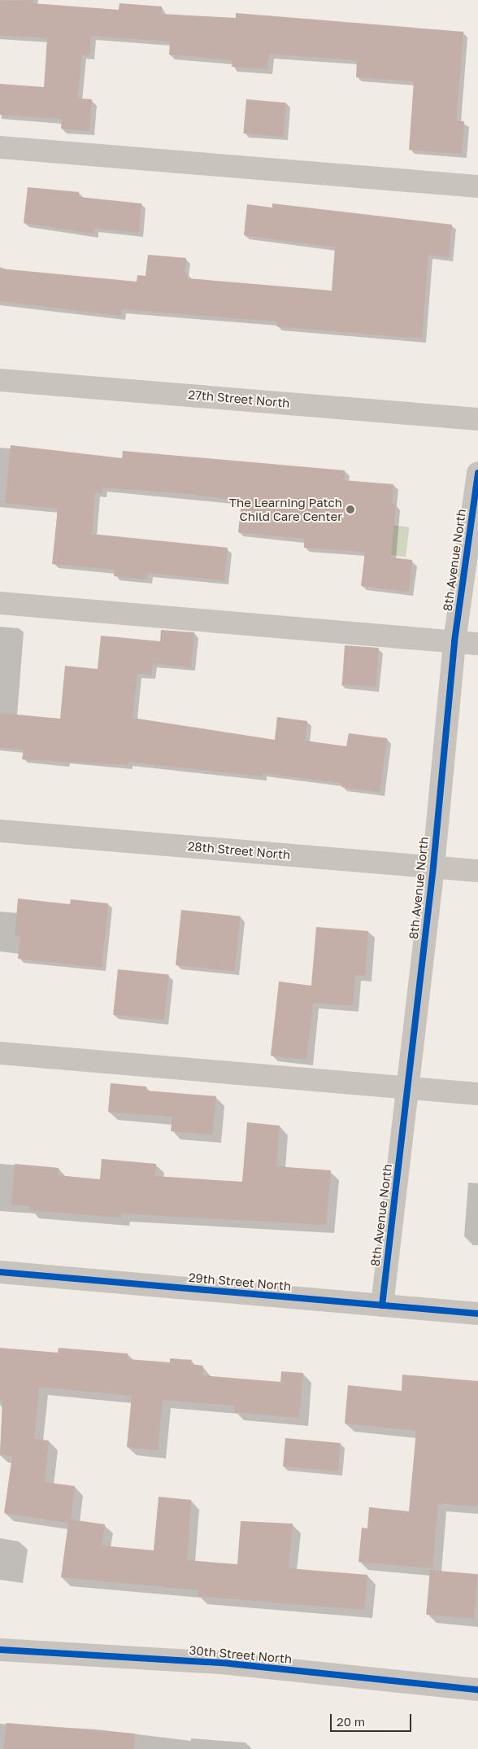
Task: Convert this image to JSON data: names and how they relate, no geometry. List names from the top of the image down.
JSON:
{
  "streets": {
    "street": [
      "27th Street North",
      "8th Avenue North",
      "28th Street North",
      "29th Street North",
      "30th Street North"
    ]
  },
  "crossings": [
    ["8th Avenue North", "28th Street North"],
    ["8th Avenue North", "29th Street North"]
  ],
  "places": ["The Learning Patch Child Care Center"],
  "scale_bar": "20 m"
}
